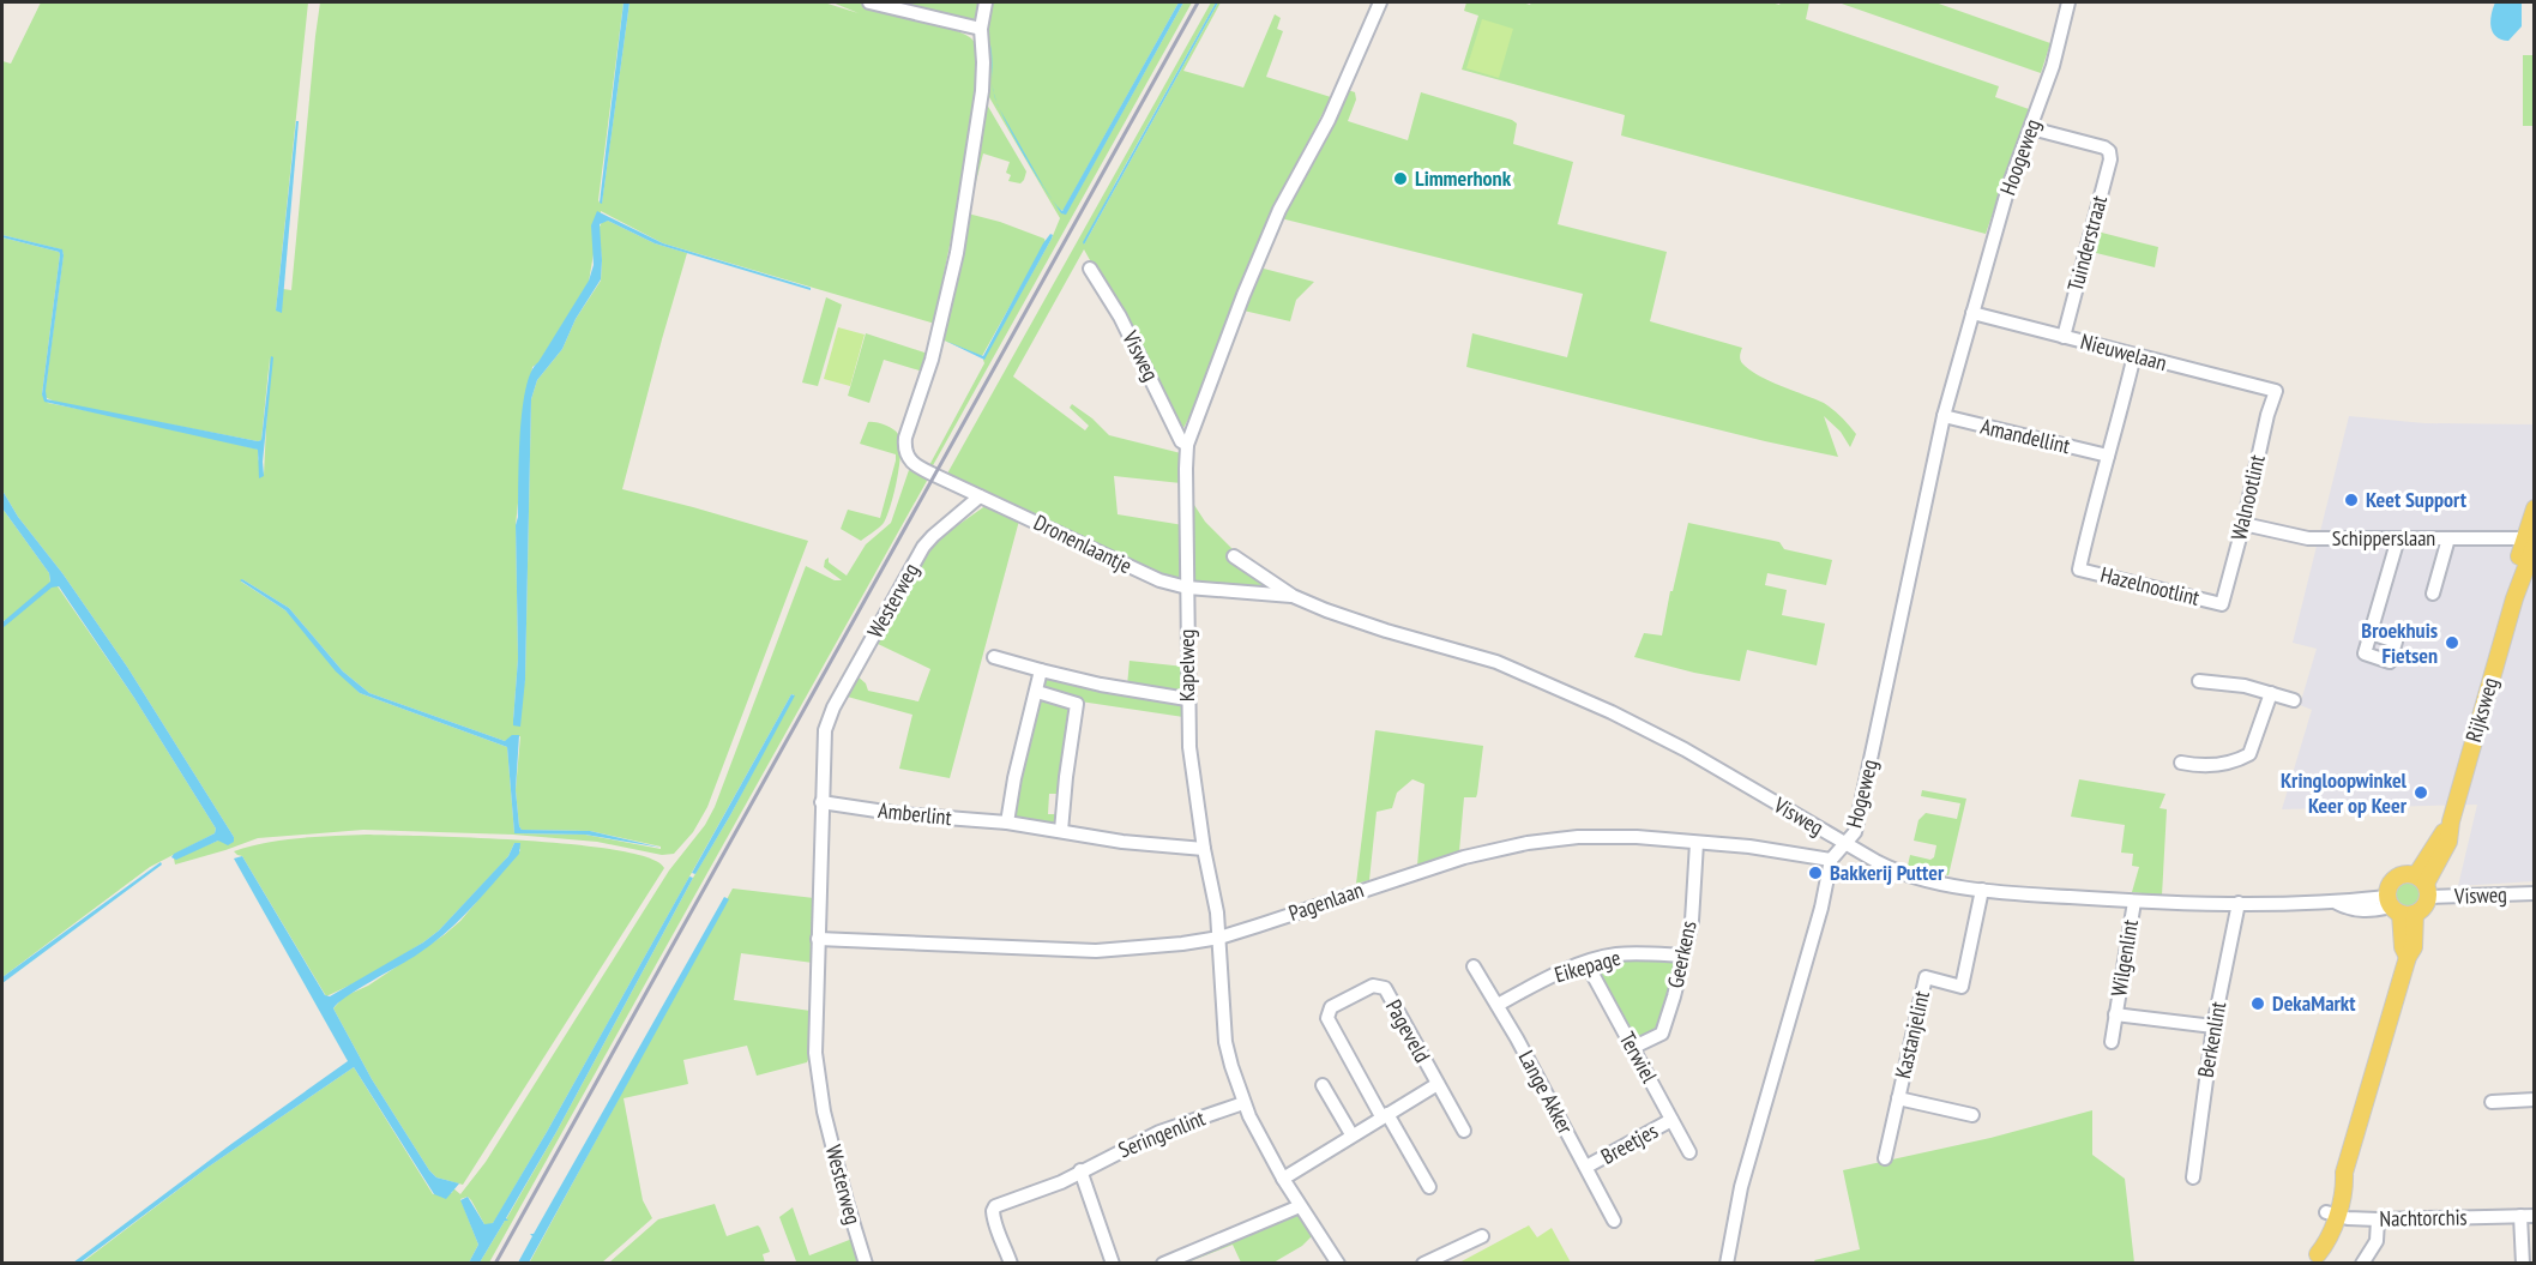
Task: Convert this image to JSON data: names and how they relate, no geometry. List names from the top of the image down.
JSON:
{
  "streets": {
    "main road": ["Rijksweg"],
    "street": [
      "Hoogeweg",
      "Tuinderstraat",
      "Nieuwelaan",
      "Visweg",
      "Amandellint",
      "Walnootlint",
      "Schipperslaan",
      "Dronenlaantje",
      "Hazelnootlint",
      "Westerweg",
      "Kapelweg",
      "Hogeweg",
      "Amberlint",
      "Pagenlaan",
      "Geerkens",
      "Wilgenlint",
      "Eikepage",
      "Pageveld",
      "Kastanjelint",
      "Berkenlint",
      "Terwiel",
      "Lange Akker",
      "Seringenlint",
      "Breetjes",
      "Nachtorchis"
    ]
  },
  "crossings": [
    ["Hoogeweg", "Tuinderstraat"],
    ["Hoogeweg", "Nieuwelaan"],
    ["Hoogeweg", "Hogeweg"],
    ["Tuinderstraat", "Nieuwelaan"],
    ["Nieuwelaan", "Walnootlint"],
    ["Nieuwelaan", "Hogeweg"],
    ["Visweg", "Dronenlaantje"],
    ["Visweg", "Kapelweg"],
    ["Visweg", "Rijksweg"],
    ["Visweg", "Hogeweg"],
    ["Visweg", "Wilgenlint"],
    ["Visweg", "Kastanjelint"],
    ["Visweg", "Berkenlint"],
    ["Amandellint", "Hazelnootlint"],
    ["Amandellint", "Hogeweg"],
    ["Walnootlint", "Schipperslaan"],
    ["Walnootlint", "Hazelnootlint"],
    ["Schipperslaan", "Rijksweg"],
    ["Dronenlaantje", "Westerweg"],
    ["Dronenlaantje", "Kapelweg"],
    ["Westerweg", "Amberlint"],
    ["Westerweg", "Pagenlaan"],
    ["Kapelweg", "Amberlint"],
    ["Kapelweg", "Pagenlaan"],
    ["Kapelweg", "Pageveld"],
    ["Kapelweg", "Seringenlint"],
    ["Hogeweg", "Pagenlaan"],
    ["Pagenlaan", "Geerkens"],
    ["Geerkens", "Eikepage"],
    ["Geerkens", "Terwiel"],
    ["Wilgenlint", "Berkenlint"],
    ["Eikepage", "Terwiel"],
    ["Eikepage", "Lange Akker"],
    ["Terwiel", "Breetjes"],
    ["Lange Akker", "Breetjes"]
  ],
  "places": [
    "Limmerhonk",
    "Keet Support",
    "Broekhuis Fietsen",
    "Kringloopwinkel Keer op Keer",
    "Bakkerij Putter",
    "DekaMarkt"
  ]
}
